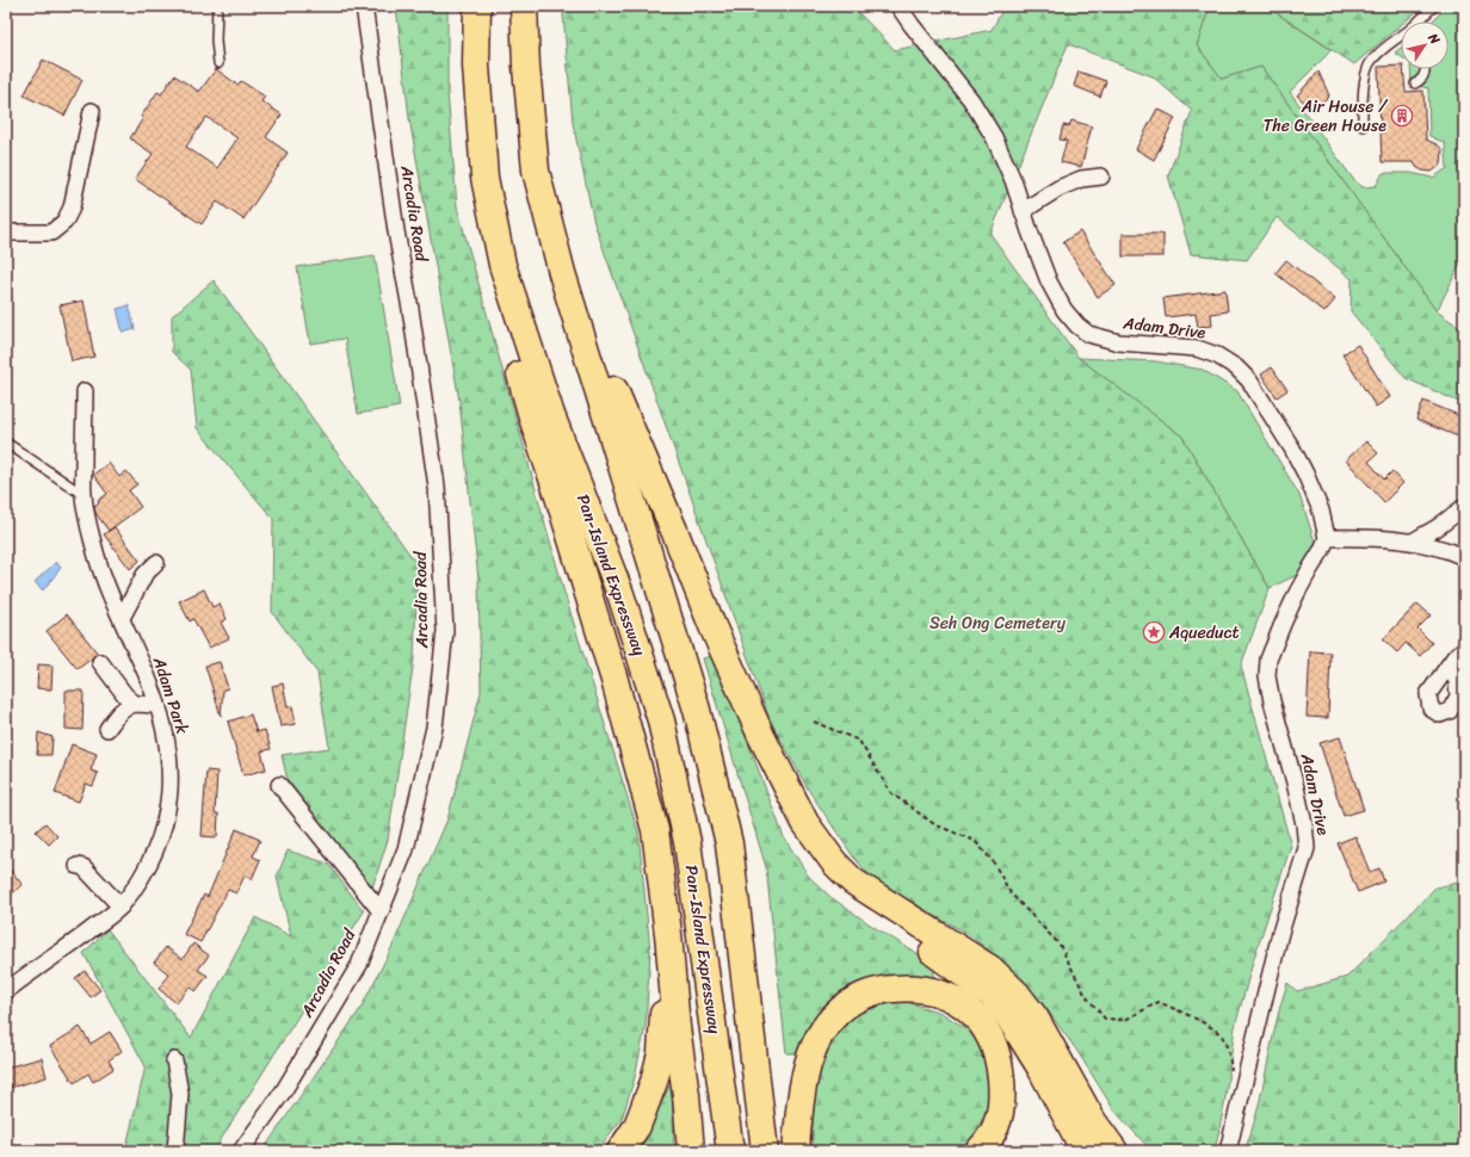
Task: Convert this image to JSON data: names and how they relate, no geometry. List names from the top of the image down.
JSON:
{
  "streets": {
    "highway": ["Pan-Island Expressway"],
    "street": ["Arcadia Road", "Adam Drive", "Adam Park"]
  },
  "parks": ["Seh Ong Cemetery"],
  "places": {
    "building": ["Air House / The Green House"],
    "place": ["Aqueduct"]
  },
  "north": "top right"
}
